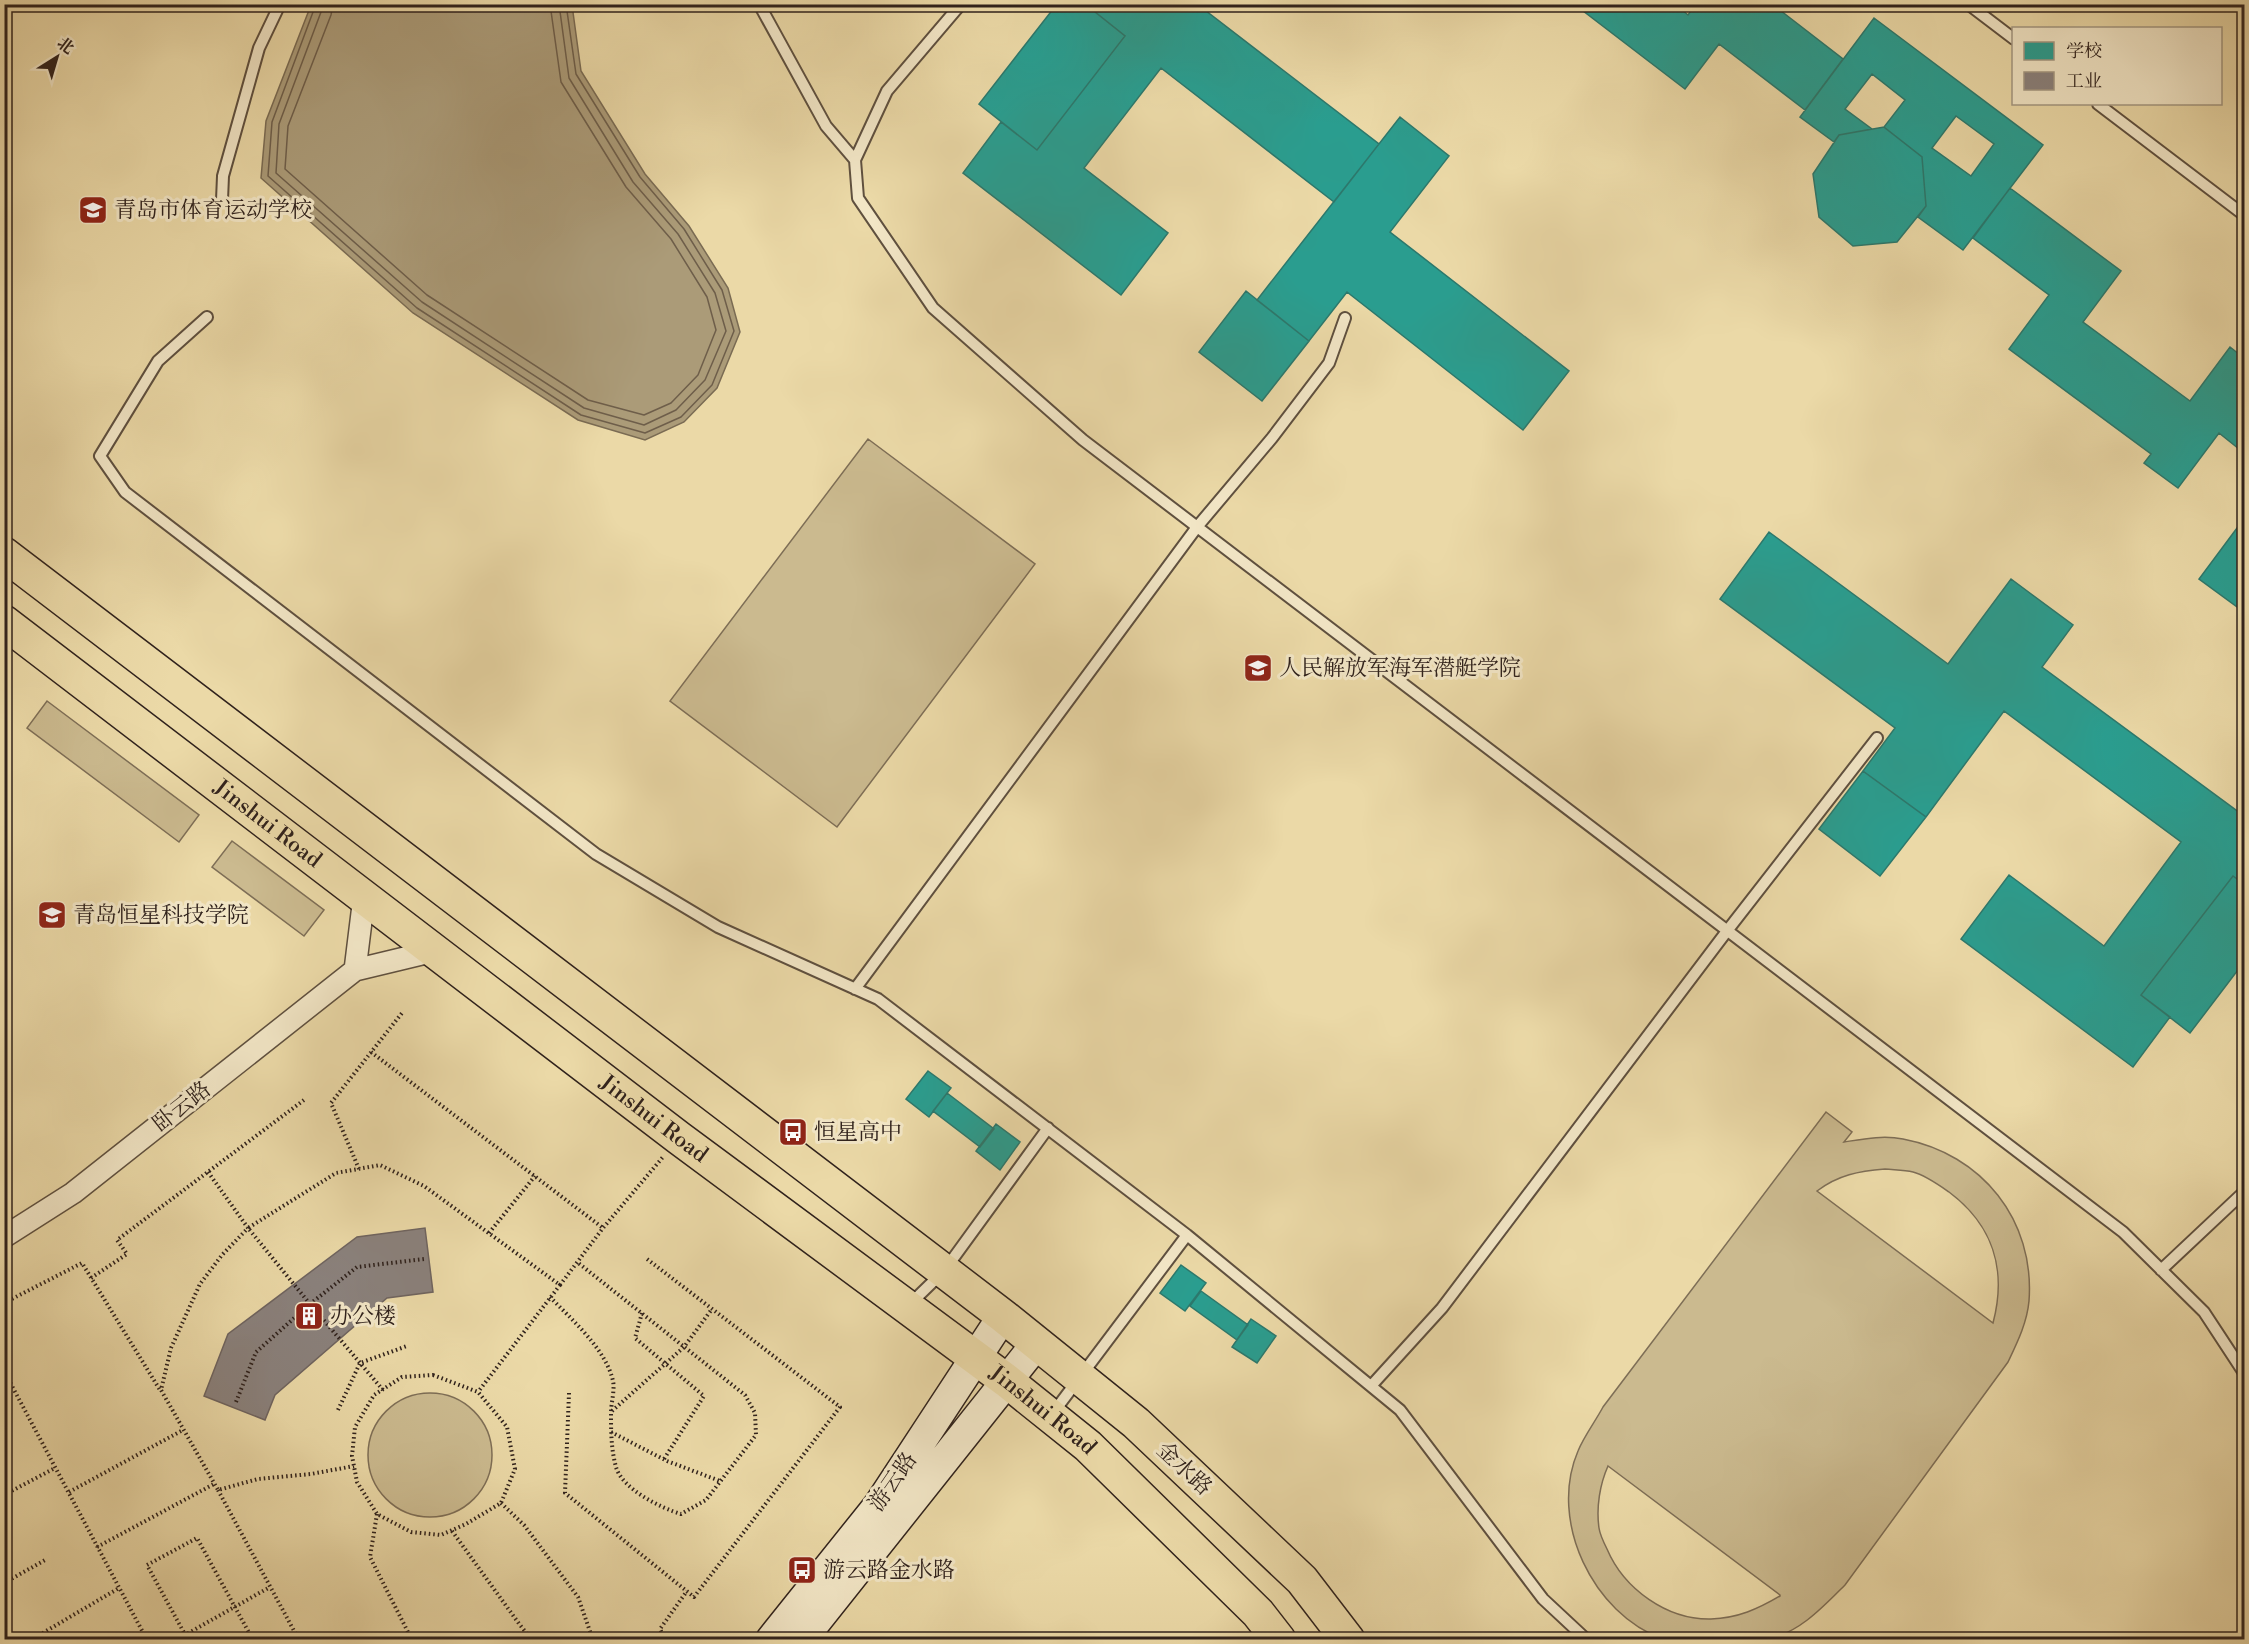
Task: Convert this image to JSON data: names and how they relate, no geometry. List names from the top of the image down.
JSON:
{
  "streets": {
    "main road": ["Jinshui Road", "金水路", "游云路"],
    "street": ["卧云路"]
  },
  "crossings": [
    ["Jinshui Road", "卧云路"],
    ["Jinshui Road", "游云路"],
    ["金水路", "游云路"]
  ],
  "places": {
    "school or university": ["青岛市体育运动学校", "人民解放军海军潜艇学院", "青岛恒星科技学院"],
    "bus stop": ["恒星高中", "游云路金水路"],
    "building": ["办公楼"]
  },
  "legend": ["学校", "工业"],
  "north": "top right"
}
